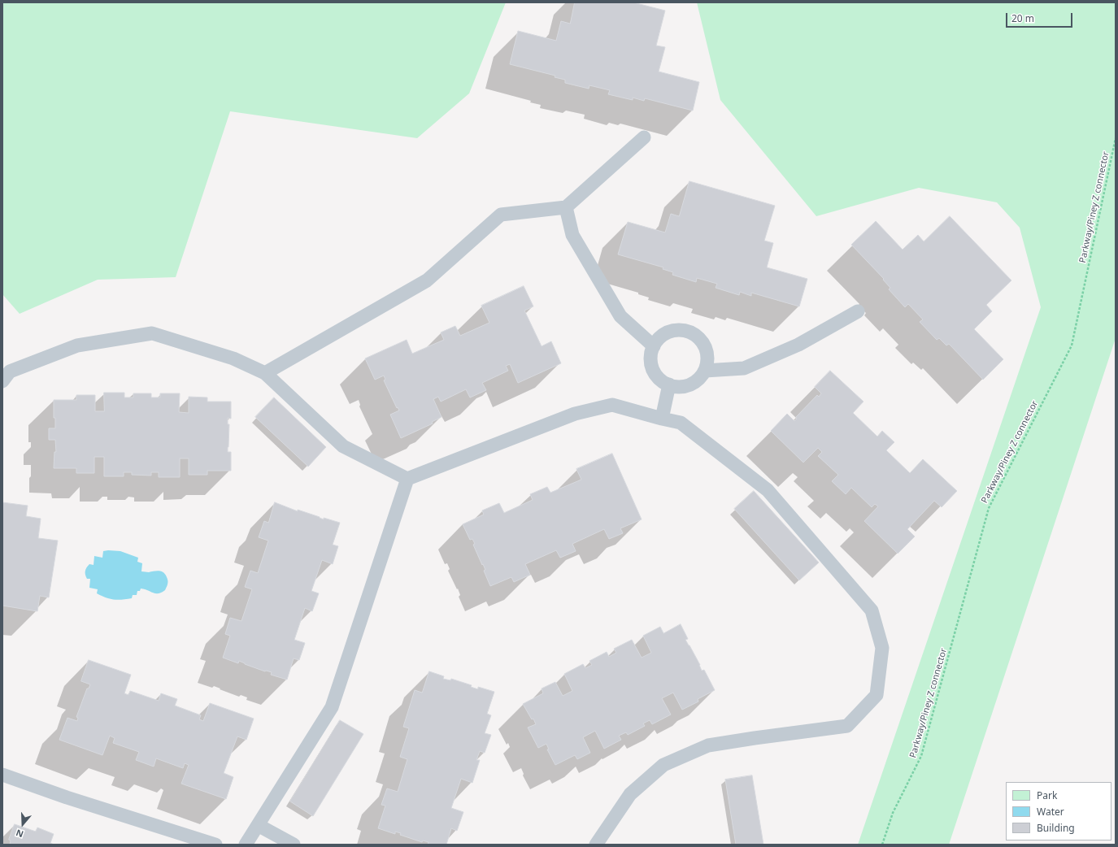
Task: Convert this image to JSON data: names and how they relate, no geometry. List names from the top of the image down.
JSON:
{
  "streets": {
    "path": ["Parkway/Piney Z connector"]
  },
  "legend": ["Park", "Water", "Building"],
  "scale_bar": "20 m",
  "north": "bottom"
}
